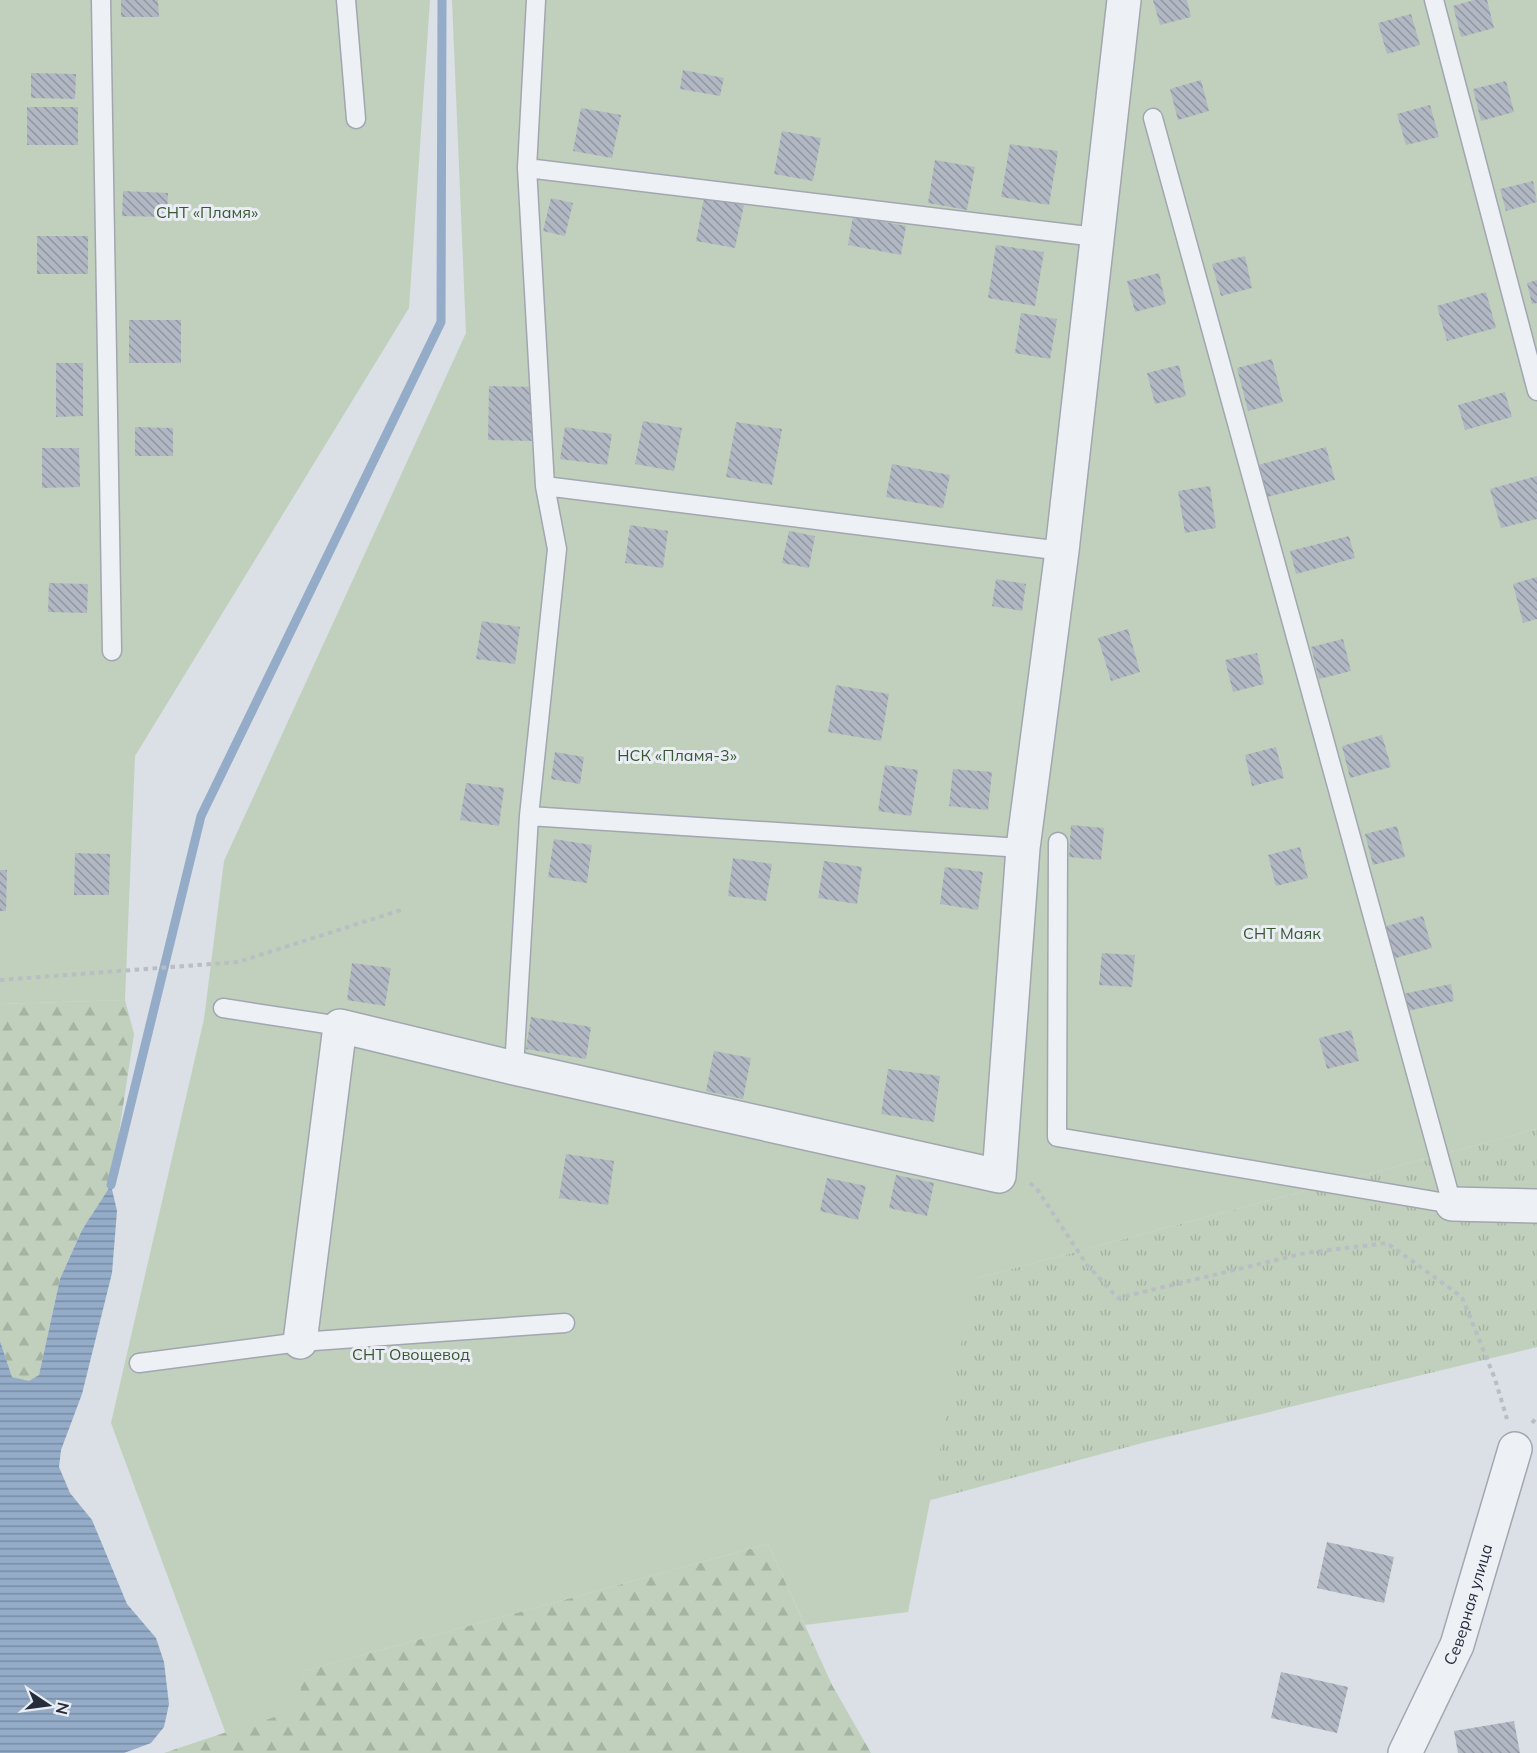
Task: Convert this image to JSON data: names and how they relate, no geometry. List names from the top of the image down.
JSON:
{
  "streets": {
    "street": ["Северная улица"]
  },
  "parks": [
    "СНТ «Пламя»",
    "НСК «Пламя-3»",
    "СНТ Маяк",
    "СНТ Овощевод"
  ],
  "north": "right"
}
